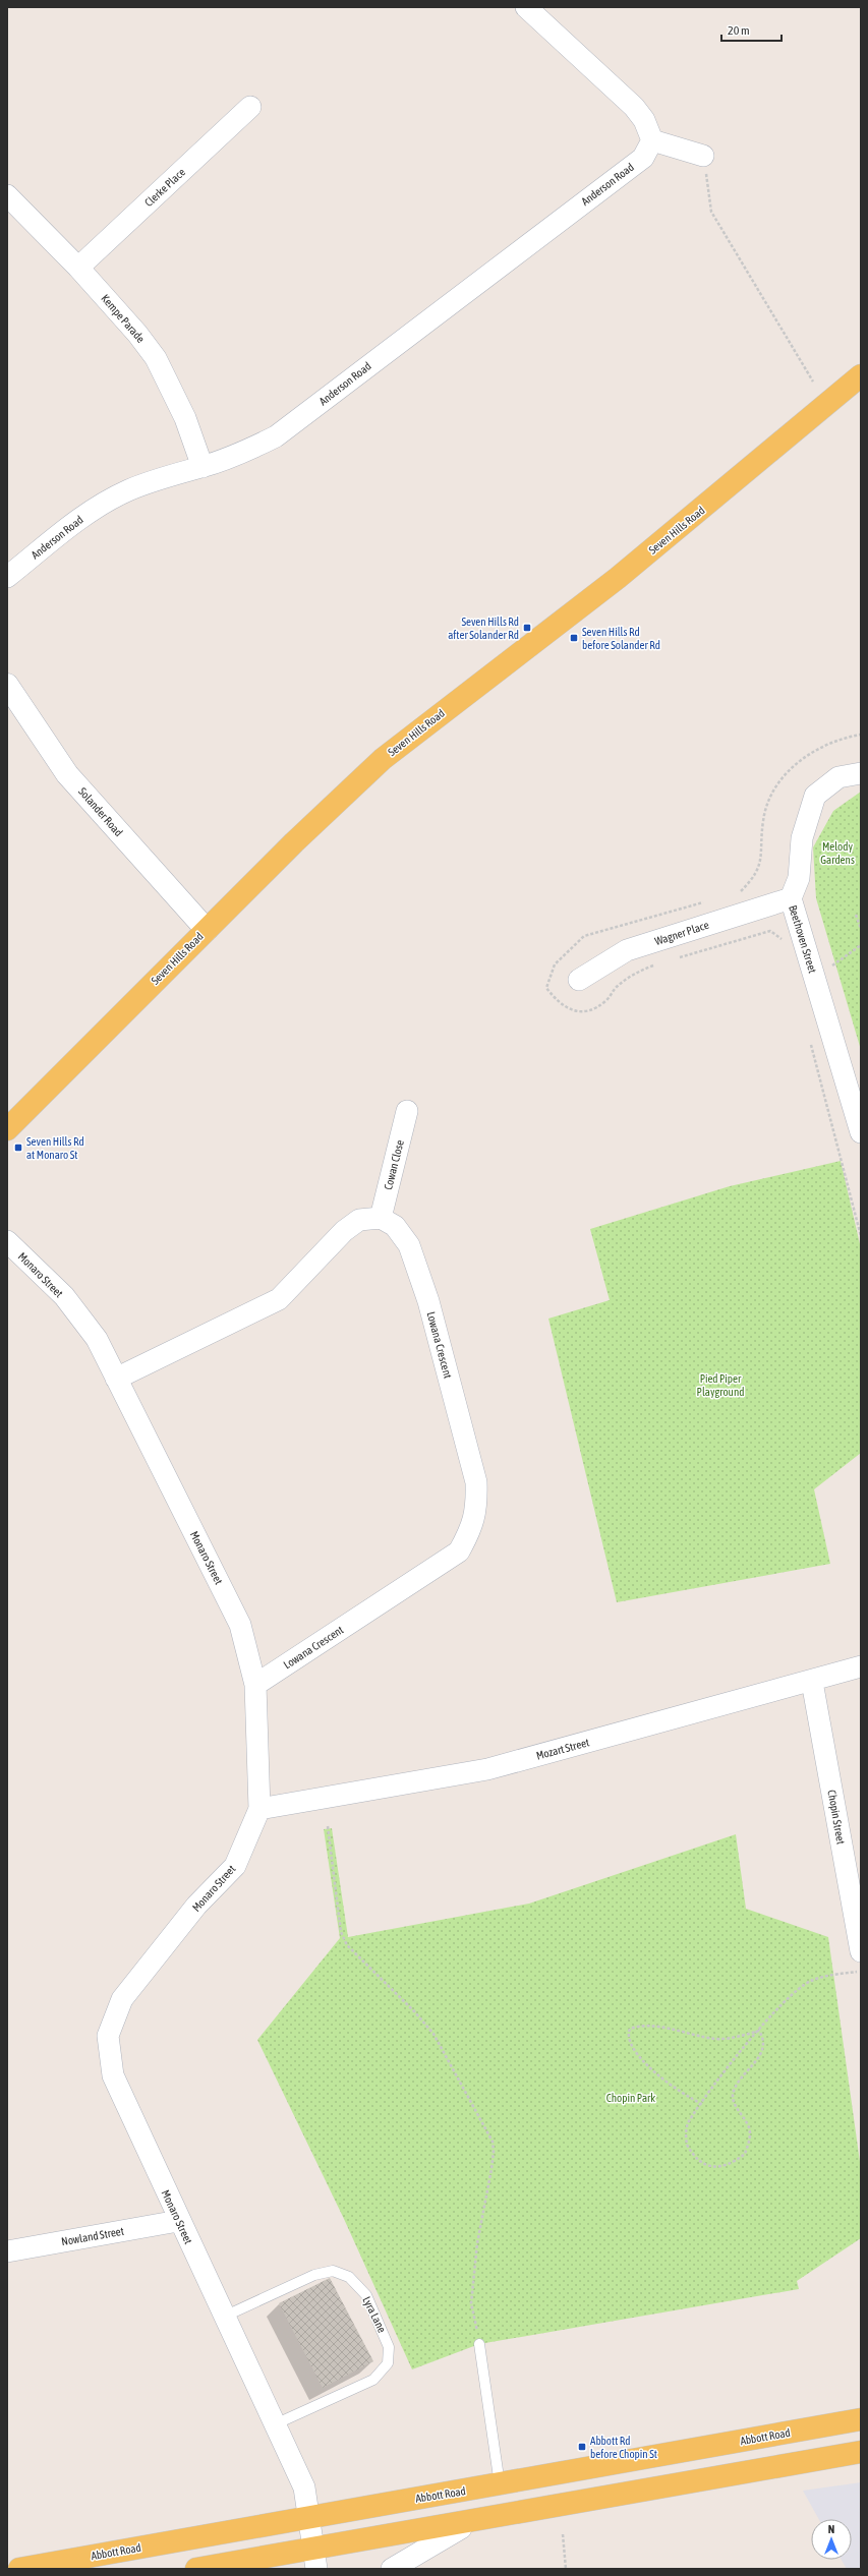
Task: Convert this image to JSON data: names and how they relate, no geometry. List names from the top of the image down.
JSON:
{
  "streets": {
    "main road": ["Seven Hills Road", "Abbott Road"],
    "street": [
      "Anderson Road",
      "Clerke Place",
      "Kempe Parade",
      "Solander Road",
      "Wagner Place",
      "Beethoven Street",
      "Cowan Close",
      "Monaro Street",
      "Lowana Crescent",
      "Mozart Street",
      "Chopin Street",
      "Nowland Street"
    ],
    "lane": ["Lyra Lane"]
  },
  "crossings": [
    ["Anderson Road", "Kempe Parade"],
    ["Clerke Place", "Kempe Parade"],
    ["Seven Hills Road", "Solander Road"],
    ["Wagner Place", "Beethoven Street"],
    ["Cowan Close", "Lowana Crescent"],
    ["Monaro Street", "Lowana Crescent"],
    ["Monaro Street", "Mozart Street"],
    ["Monaro Street", "Nowland Street"],
    ["Monaro Street", "Lyra Lane"],
    ["Monaro Street", "Abbott Road"],
    ["Mozart Street", "Chopin Street"]
  ],
  "parks": ["Melody Gardens", "Pied Piper Playground", "Chopin Park"],
  "places": {
    "transit": [
      "Seven Hills Rd after Solander Rd",
      "Seven Hills Rd before Solander Rd",
      "Seven Hills Rd at Monaro St",
      "Abbott Rd before Chopin St"
    ]
  },
  "scale_bar": "20 m",
  "north": "top"
}
